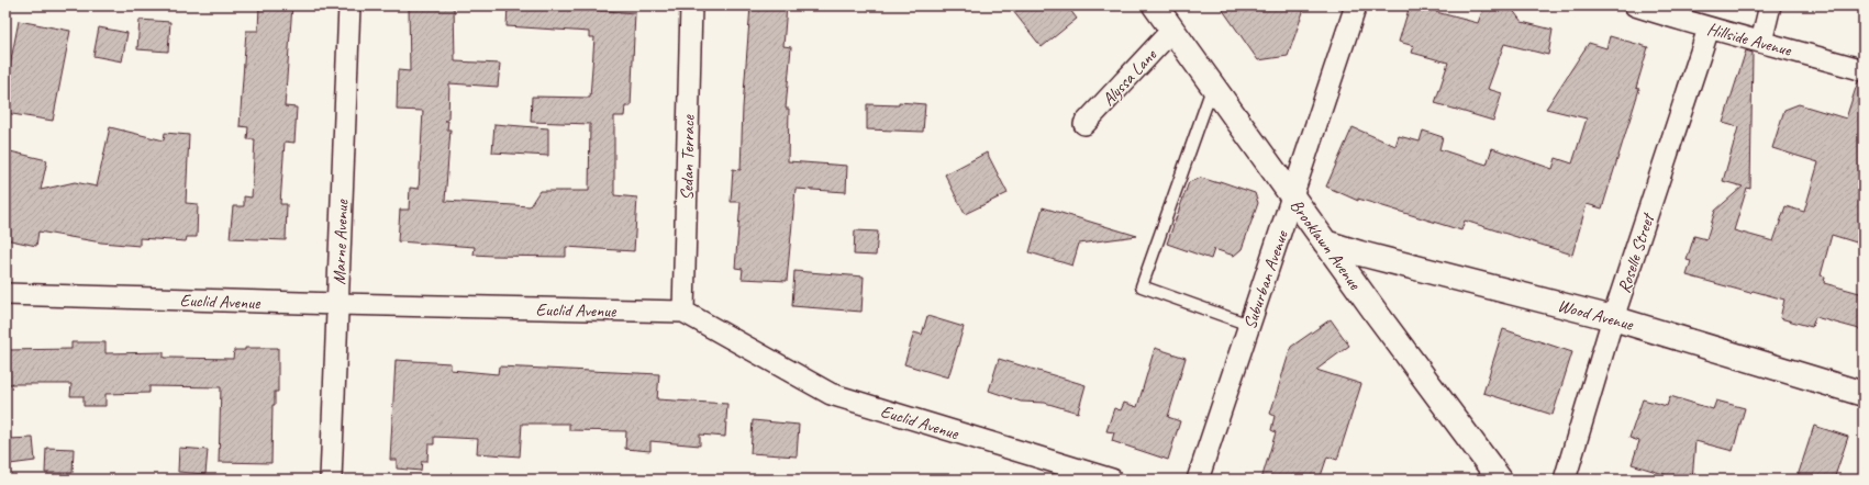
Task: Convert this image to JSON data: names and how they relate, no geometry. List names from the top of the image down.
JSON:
{
  "streets": {
    "street": [
      "Hillside Avenue",
      "Alyssa Lane",
      "Sedan Terrace",
      "Marne Avenue",
      "Brooklawn Avenue",
      "Roselle Street",
      "Suburban Avenue",
      "Euclid Avenue",
      "Wood Avenue"
    ]
  },
  "crossings": [
    ["Hillside Avenue", "Roselle Street"],
    ["Alyssa Lane", "Brooklawn Avenue"],
    ["Sedan Terrace", "Euclid Avenue"],
    ["Marne Avenue", "Euclid Avenue"],
    ["Brooklawn Avenue", "Suburban Avenue"],
    ["Brooklawn Avenue", "Wood Avenue"],
    ["Roselle Street", "Wood Avenue"]
  ]
}
